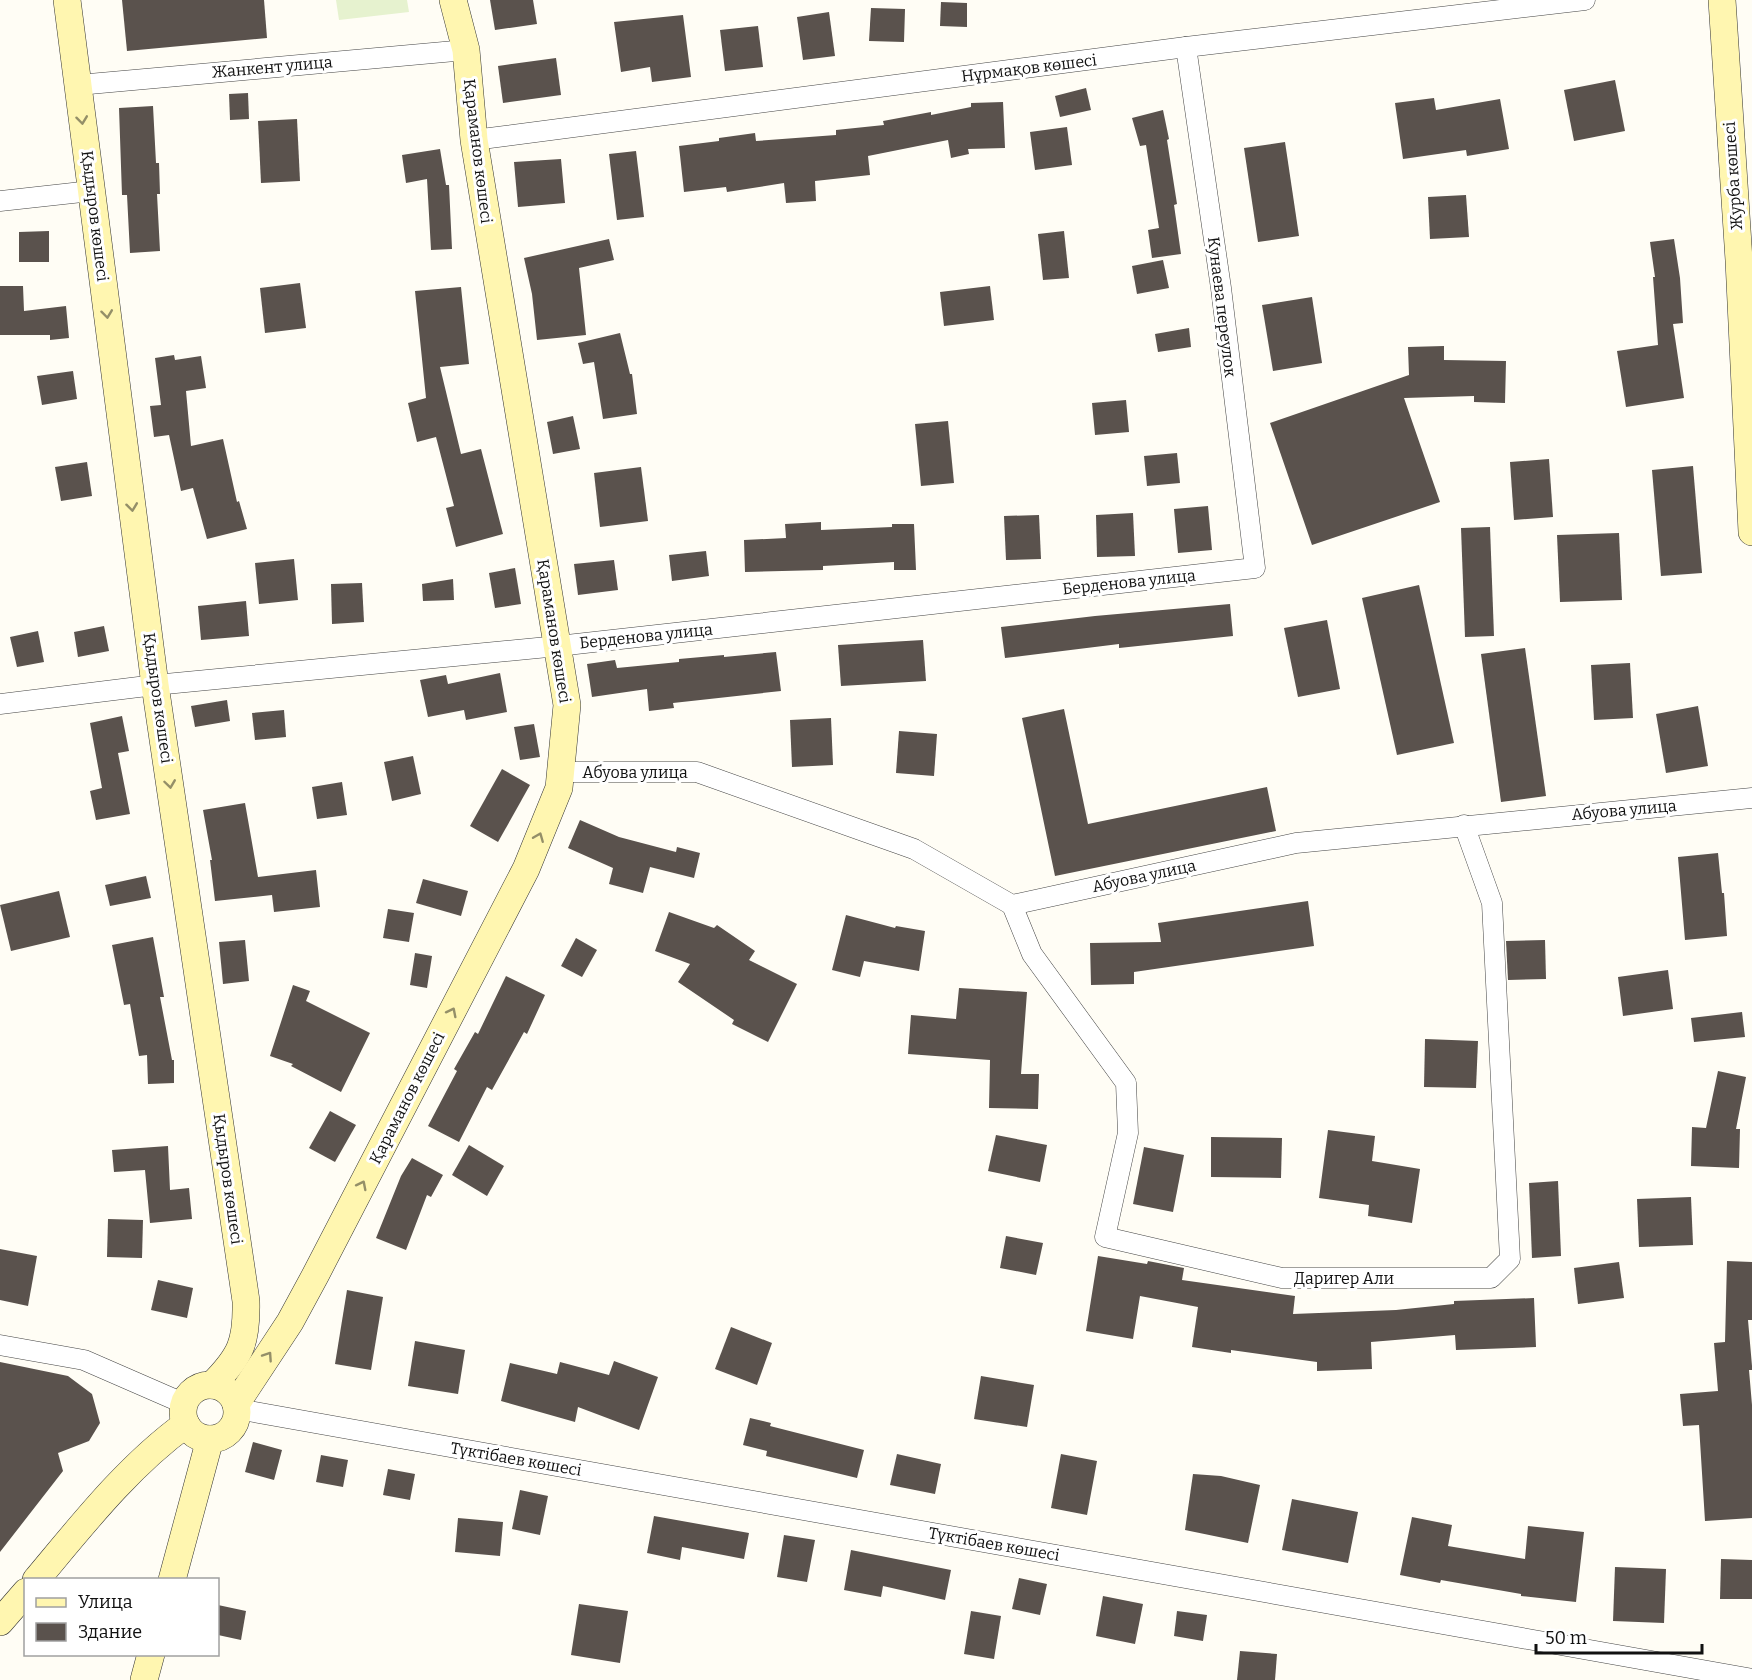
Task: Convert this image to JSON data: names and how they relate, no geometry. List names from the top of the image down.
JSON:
{
  "streets": {
    "street": [
      "Жанкент улица",
      "Нұрмақов көшесі",
      "Қараманов көшесі",
      "Журба көшесі",
      "Қыдыров көшесі",
      "Кунаева переулок",
      "Берденова улица",
      "Абуова улица",
      "Даригер Али",
      "Түктібаев көшесі"
    ]
  },
  "crossings": [
    ["Жанкент улица", "Қараманов көшесі"],
    ["Жанкент улица", "Қыдыров көшесі"],
    ["Нұрмақов көшесі", "Қараманов көшесі"],
    ["Нұрмақов көшесі", "Кунаева переулок"],
    ["Қараманов көшесі", "Қыдыров көшесі"],
    ["Қараманов көшесі", "Берденова улица"],
    ["Қараманов көшесі", "Абуова улица"],
    ["Қараманов көшесі", "Түктібаев көшесі"],
    ["Қыдыров көшесі", "Берденова улица"],
    ["Қыдыров көшесі", "Түктібаев көшесі"],
    ["Кунаева переулок", "Берденова улица"],
    ["Абуова улица", "Даригер Али"]
  ],
  "one_way": ["Қараманов көшесі", "Қыдыров көшесі"],
  "legend": ["Улица", "Здание"],
  "scale_bar": "50 m"
}
